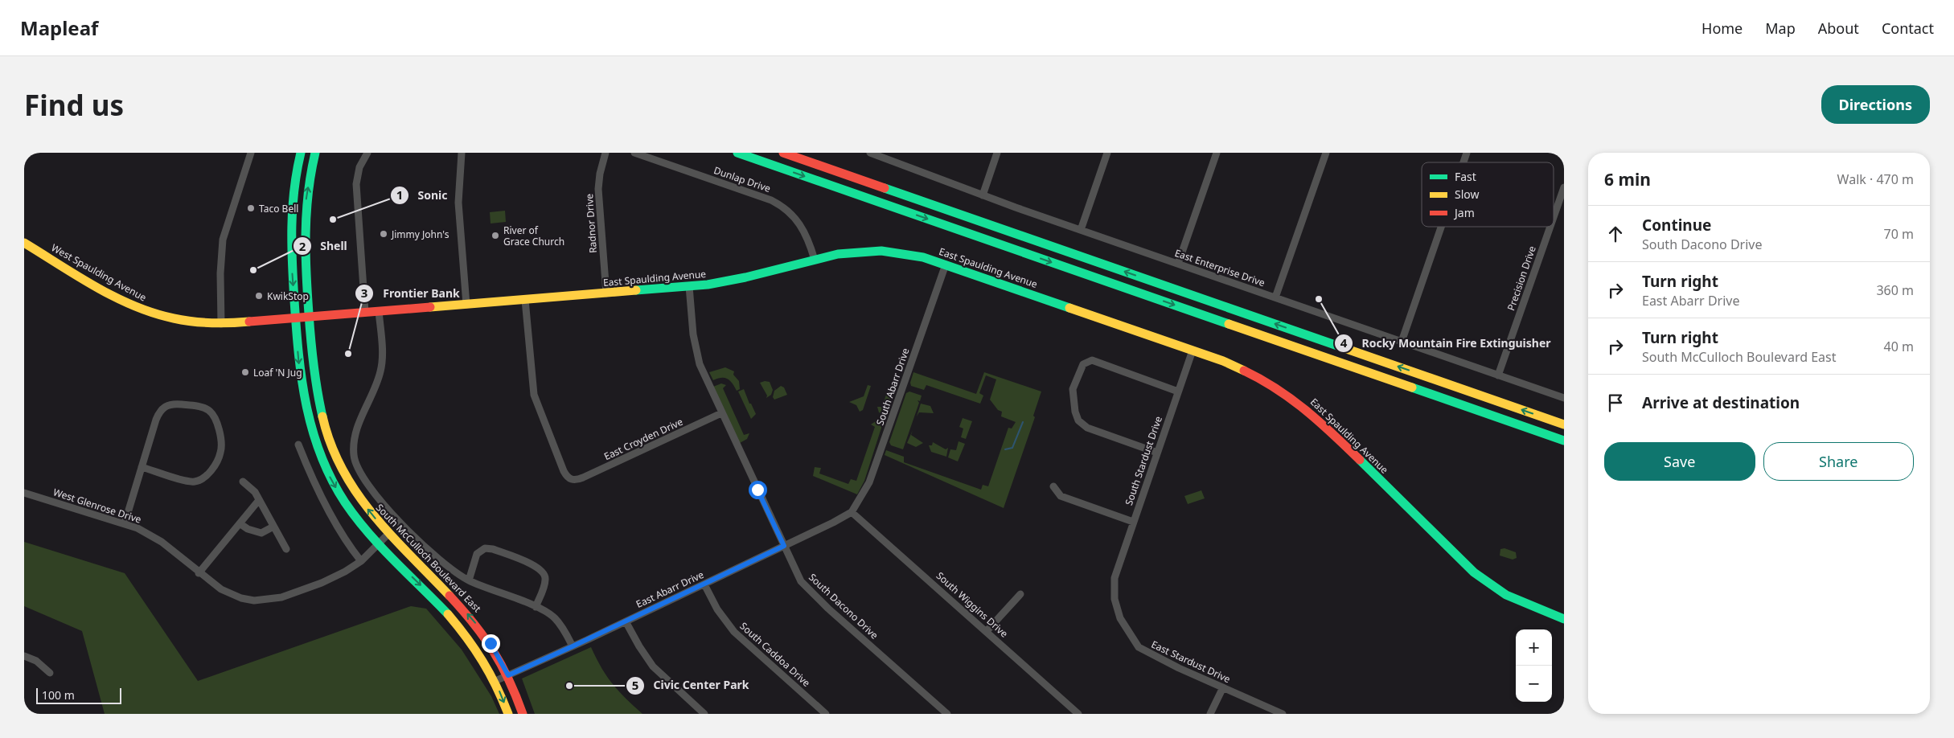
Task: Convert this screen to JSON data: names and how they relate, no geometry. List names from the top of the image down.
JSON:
{
  "streets": {
    "main road": ["East Spaulding Avenue", "West Spaulding Avenue", "South McCulloch Boulevard East"],
    "street": [
      "Dunlap Drive",
      "Radnor Drive",
      "East Enterprise Drive",
      "Precision Drive",
      "South Abarr Drive",
      "East Croyden Drive",
      "South Stardust Drive",
      "West Glenrose Drive",
      "East Abarr Drive",
      "South Wiggins Drive",
      "South Dacono Drive",
      "South Caddoa Drive",
      "East Stardust Drive"
    ]
  },
  "crossings": [
    ["Dunlap Drive", "East Spaulding Avenue"],
    ["Radnor Drive", "East Spaulding Avenue"],
    ["East Spaulding Avenue", "West Spaulding Avenue"],
    ["East Spaulding Avenue", "South Abarr Drive"],
    ["East Spaulding Avenue", "East Croyden Drive"],
    ["East Spaulding Avenue", "South Stardust Drive"],
    ["East Spaulding Avenue", "South McCulloch Boulevard East"],
    ["East Spaulding Avenue", "South Dacono Drive"],
    ["East Enterprise Drive", "Precision Drive"],
    ["West Spaulding Avenue", "South McCulloch Boulevard East"],
    ["South Abarr Drive", "East Abarr Drive"],
    ["South Abarr Drive", "South Wiggins Drive"],
    ["East Croyden Drive", "South Dacono Drive"],
    ["South Stardust Drive", "East Stardust Drive"],
    ["West Glenrose Drive", "South McCulloch Boulevard East"],
    ["South McCulloch Boulevard East", "East Abarr Drive"],
    ["East Abarr Drive", "South Wiggins Drive"],
    ["East Abarr Drive", "South Dacono Drive"],
    ["East Abarr Drive", "South Caddoa Drive"]
  ],
  "places": [
    "Taco Bell",
    "Sonic",
    "Jimmy John's",
    "River of Grace Church",
    "Shell",
    "KwikStop",
    "Rocky Mountain Fire Extinguisher",
    "Frontier Bank",
    "Loaf 'N Jug",
    "Civic Center Park"
  ],
  "legend": ["Fast", "Slow", "Jam"],
  "scale_bar": "100 m",
  "page": {
    "header": "Mapleaf",
    "nav": [
      "Home",
      "Map",
      "About",
      "Contact"
    ],
    "buttons": [
      "Directions",
      ["Save", "Share"]
    ],
    "title": "Find us",
    "heading": ["6 min", "Walk · 470 m"],
    "list": [
      ["Continue", "South Dacono Drive", "70 m"],
      ["Turn right", "East Abarr Drive", "360 m"],
      ["Turn right", "South McCulloch Boulevard East", "40 m"],
      "Arrive at destination"
    ],
    "map_buttons": ["+", "−"],
    "scale": "100 m"
  }
}
